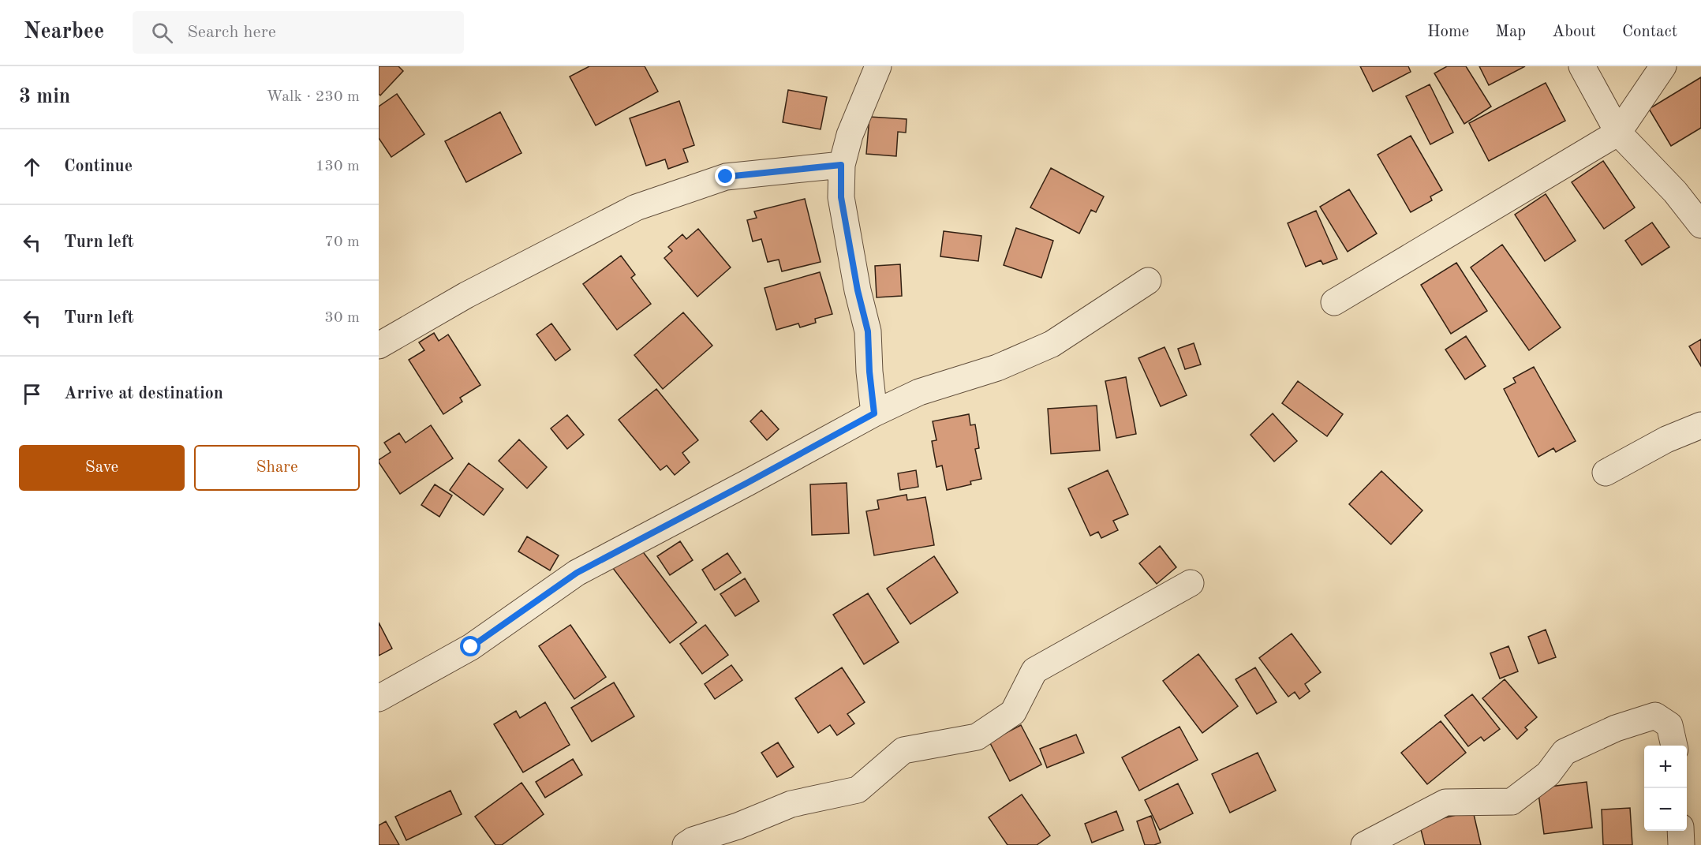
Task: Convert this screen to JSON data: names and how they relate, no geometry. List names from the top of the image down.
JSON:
{
  "page": {
    "header": "Nearbee",
    "search": "Search here",
    "nav": [
      "Home",
      "Map",
      "About",
      "Contact"
    ],
    "heading": ["3 min", "Walk · 230 m"],
    "list": [
      ["Continue", "130 m"],
      ["Turn left", "70 m"],
      ["Turn left", "30 m"],
      "Arrive at destination"
    ],
    "buttons": ["Save", "Share"],
    "map_buttons": ["+", "−"]
  }
}
